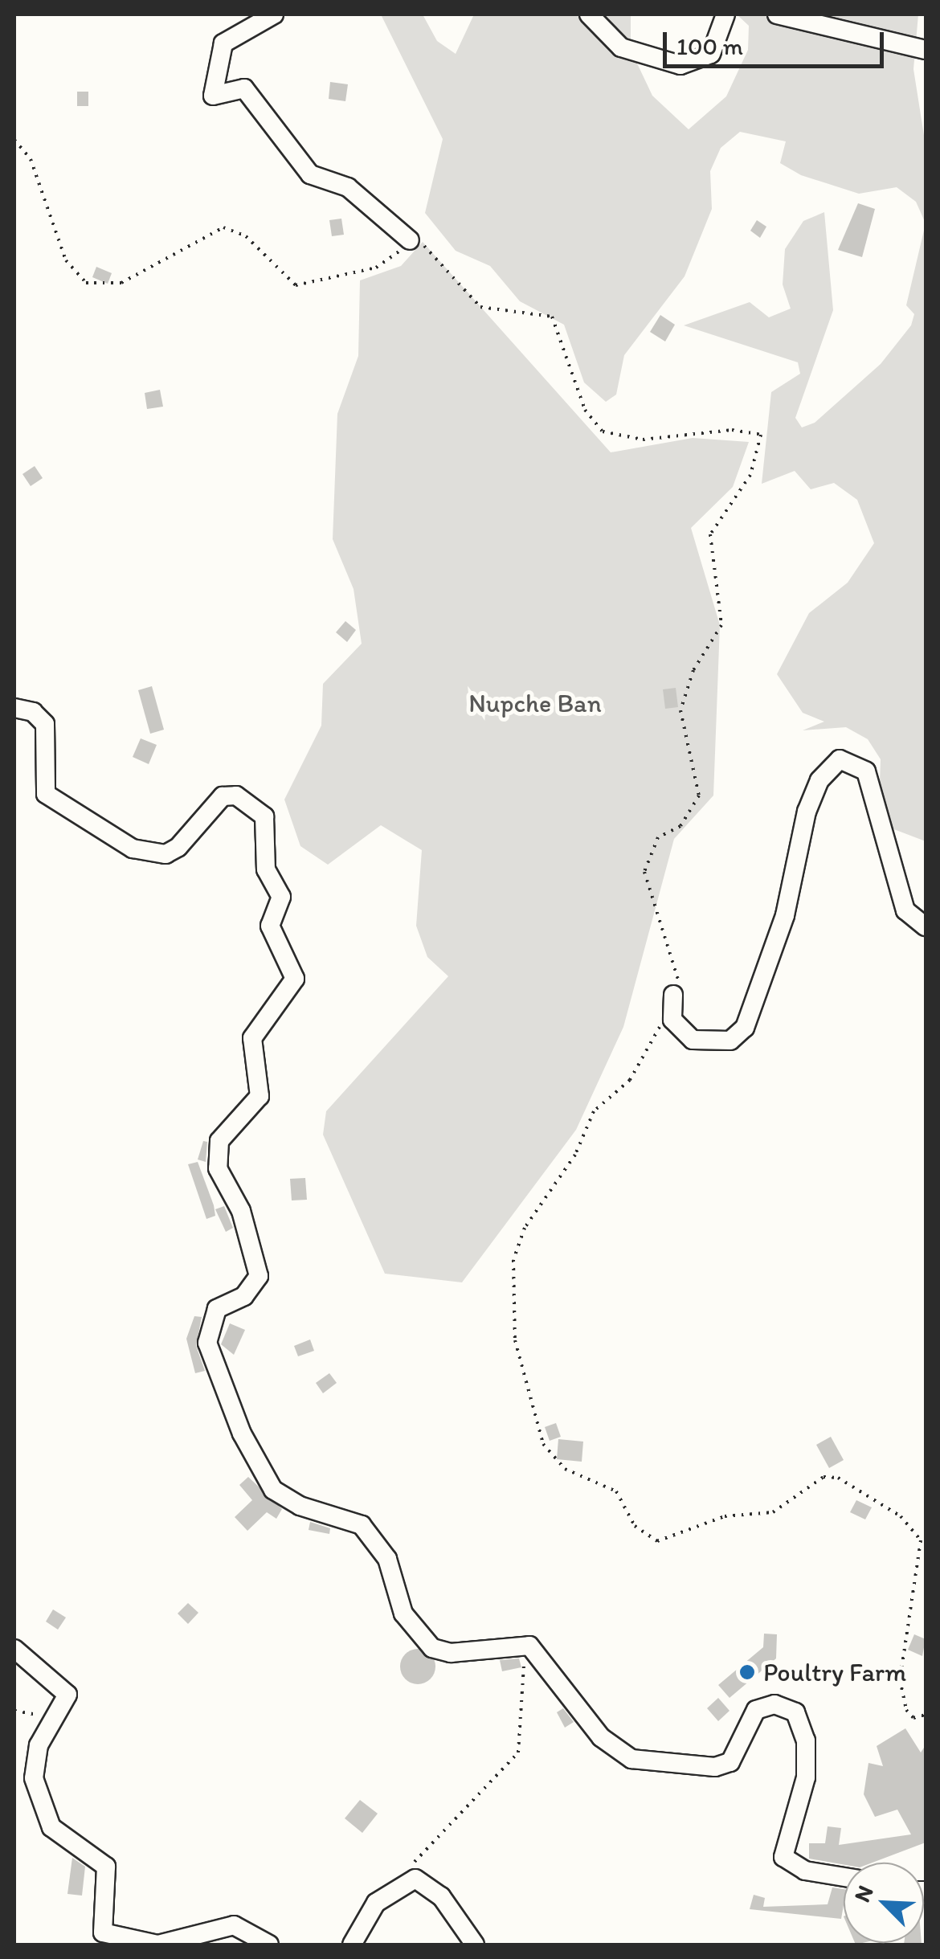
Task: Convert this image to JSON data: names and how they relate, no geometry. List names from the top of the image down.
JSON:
{
  "parks": ["Nupche Ban"],
  "places": ["Poultry Farm"],
  "scale_bar": "100 m",
  "north": "top left"
}
